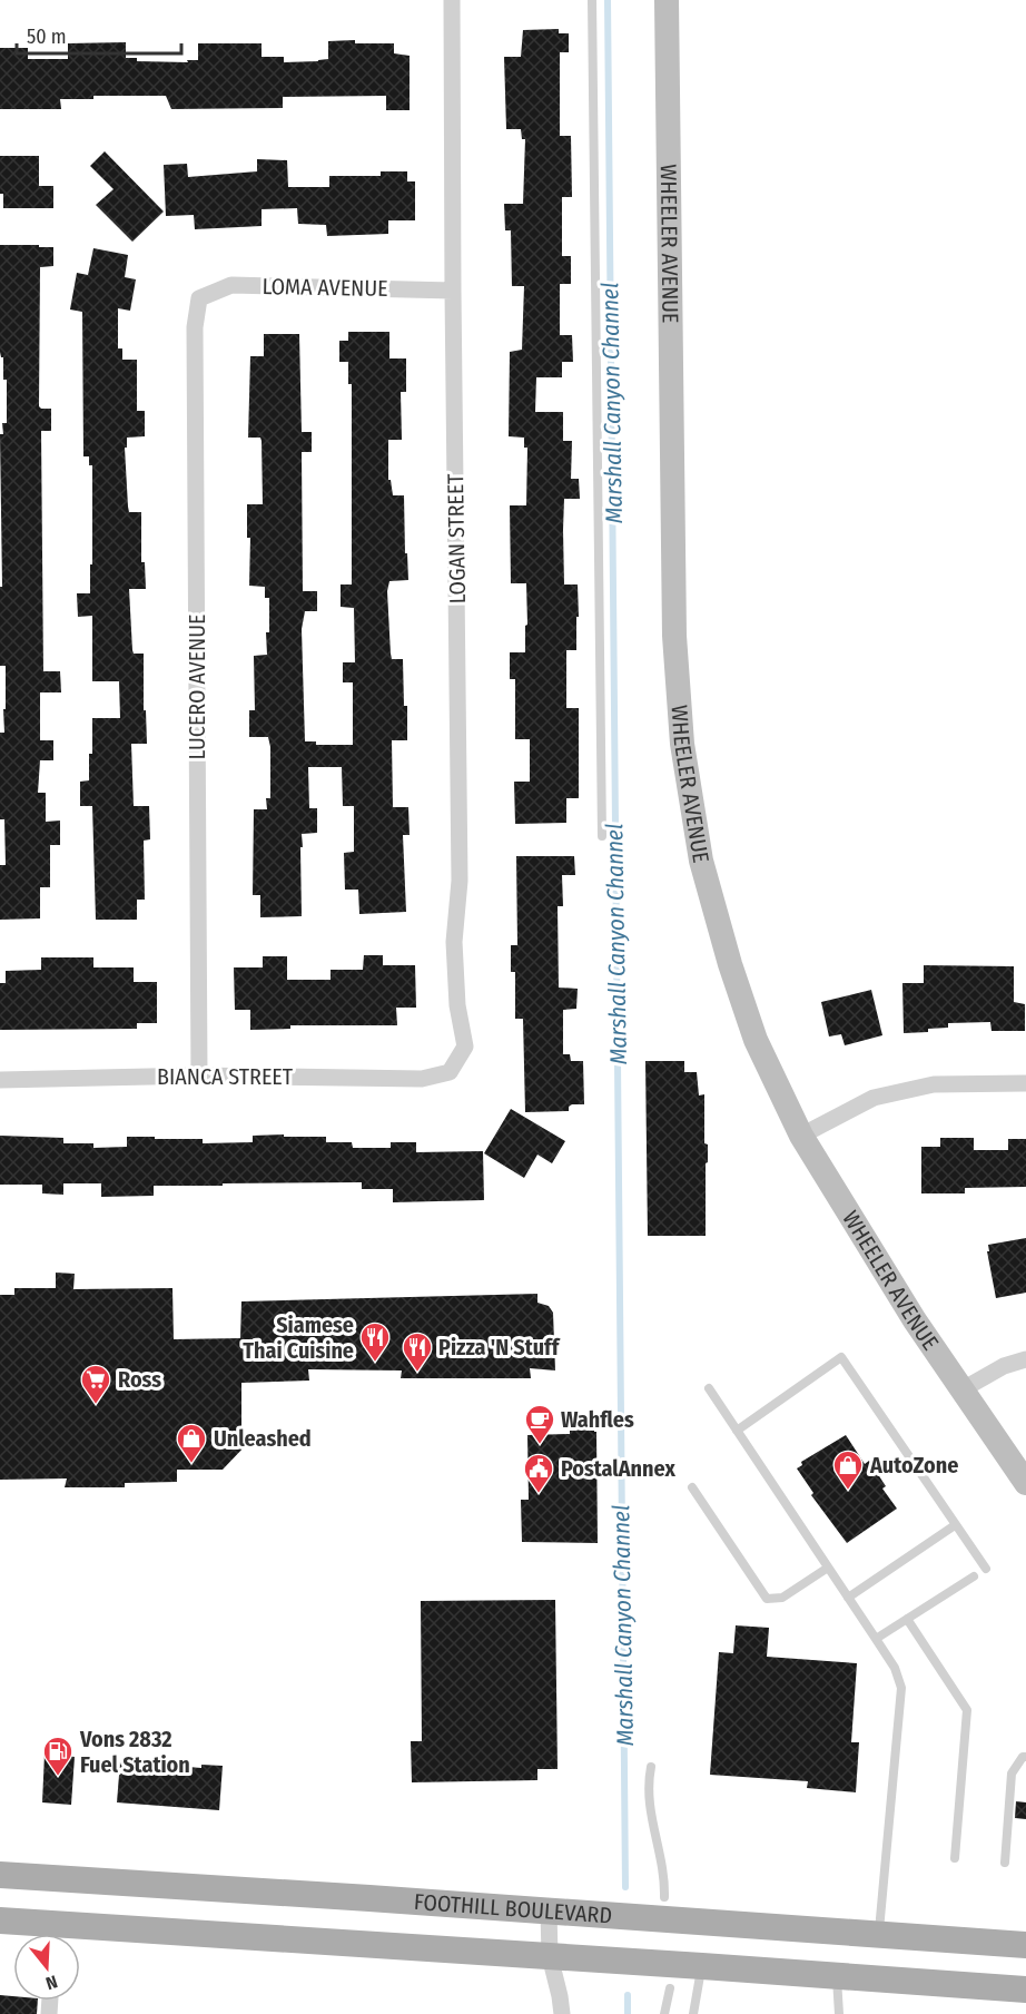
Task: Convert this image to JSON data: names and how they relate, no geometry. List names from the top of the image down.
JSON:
{
  "streets": {
    "main road": ["WHEELER AVENUE", "FOOTHILL BOULEVARD"],
    "street": [
      "LOMA AVENUE",
      "LOGAN STREET",
      "LUCERO AVENUE",
      "BIANCA STREET"
    ]
  },
  "crossings": [
    ["LOMA AVENUE", "LOGAN STREET"],
    ["LOMA AVENUE", "LUCERO AVENUE"],
    ["LOGAN STREET", "BIANCA STREET"],
    ["LUCERO AVENUE", "BIANCA STREET"]
  ],
  "water": ["Marshall Canyon Channel"],
  "places": {
    "restaurant": ["Siamese Thai Cuisine", "Pizza 'N Stuff"],
    "supermarket": ["Ross"],
    "cafe": ["Wahfles"],
    "shop": ["Unleashed", "AutoZone"],
    "public building": ["PostalAnnex"],
    "fuel station": ["Vons 2832 Fuel Station"]
  },
  "scale_bar": "50 m",
  "north": "bottom"
}
